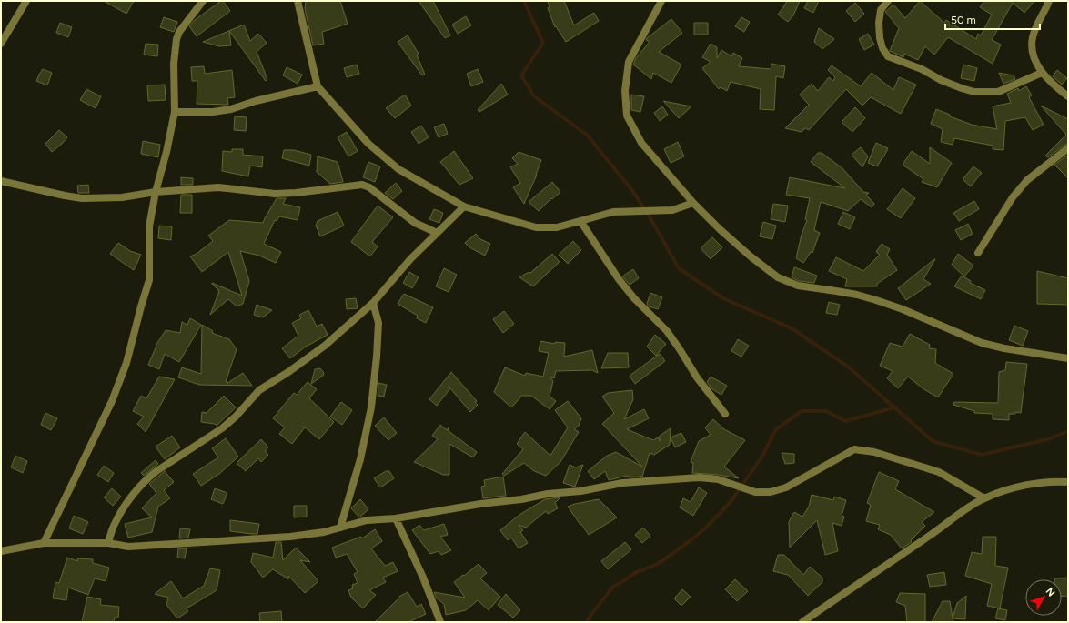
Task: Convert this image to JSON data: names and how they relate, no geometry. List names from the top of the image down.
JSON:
{
  "scale_bar": "50 m",
  "north": "top right"
}
